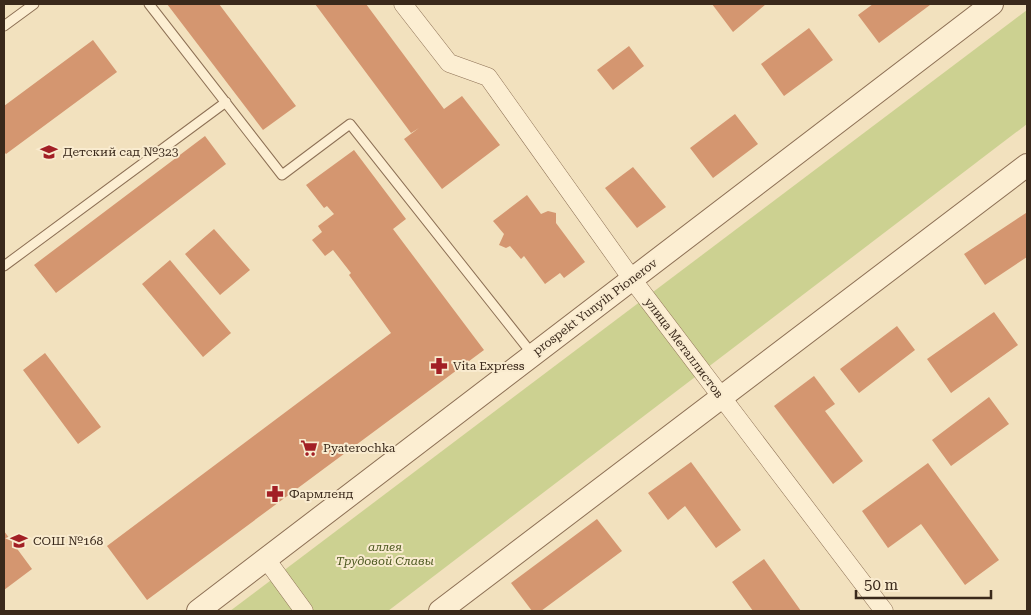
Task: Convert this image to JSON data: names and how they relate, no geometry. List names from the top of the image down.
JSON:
{
  "streets": {
    "street": ["prospekt Yunyih Pionerov", "улица Металлистов"]
  },
  "crossings": [
    ["prospekt Yunyih Pionerov", "улица Металлистов"]
  ],
  "parks": ["аллея Трудовой Славы"],
  "places": {
    "school or university": ["Детский сад №323", "СОШ №168"],
    "pharmacy": ["Vita Express", "Фармленд"],
    "supermarket": ["Pyaterochka"]
  },
  "scale_bar": "50 m"
}
